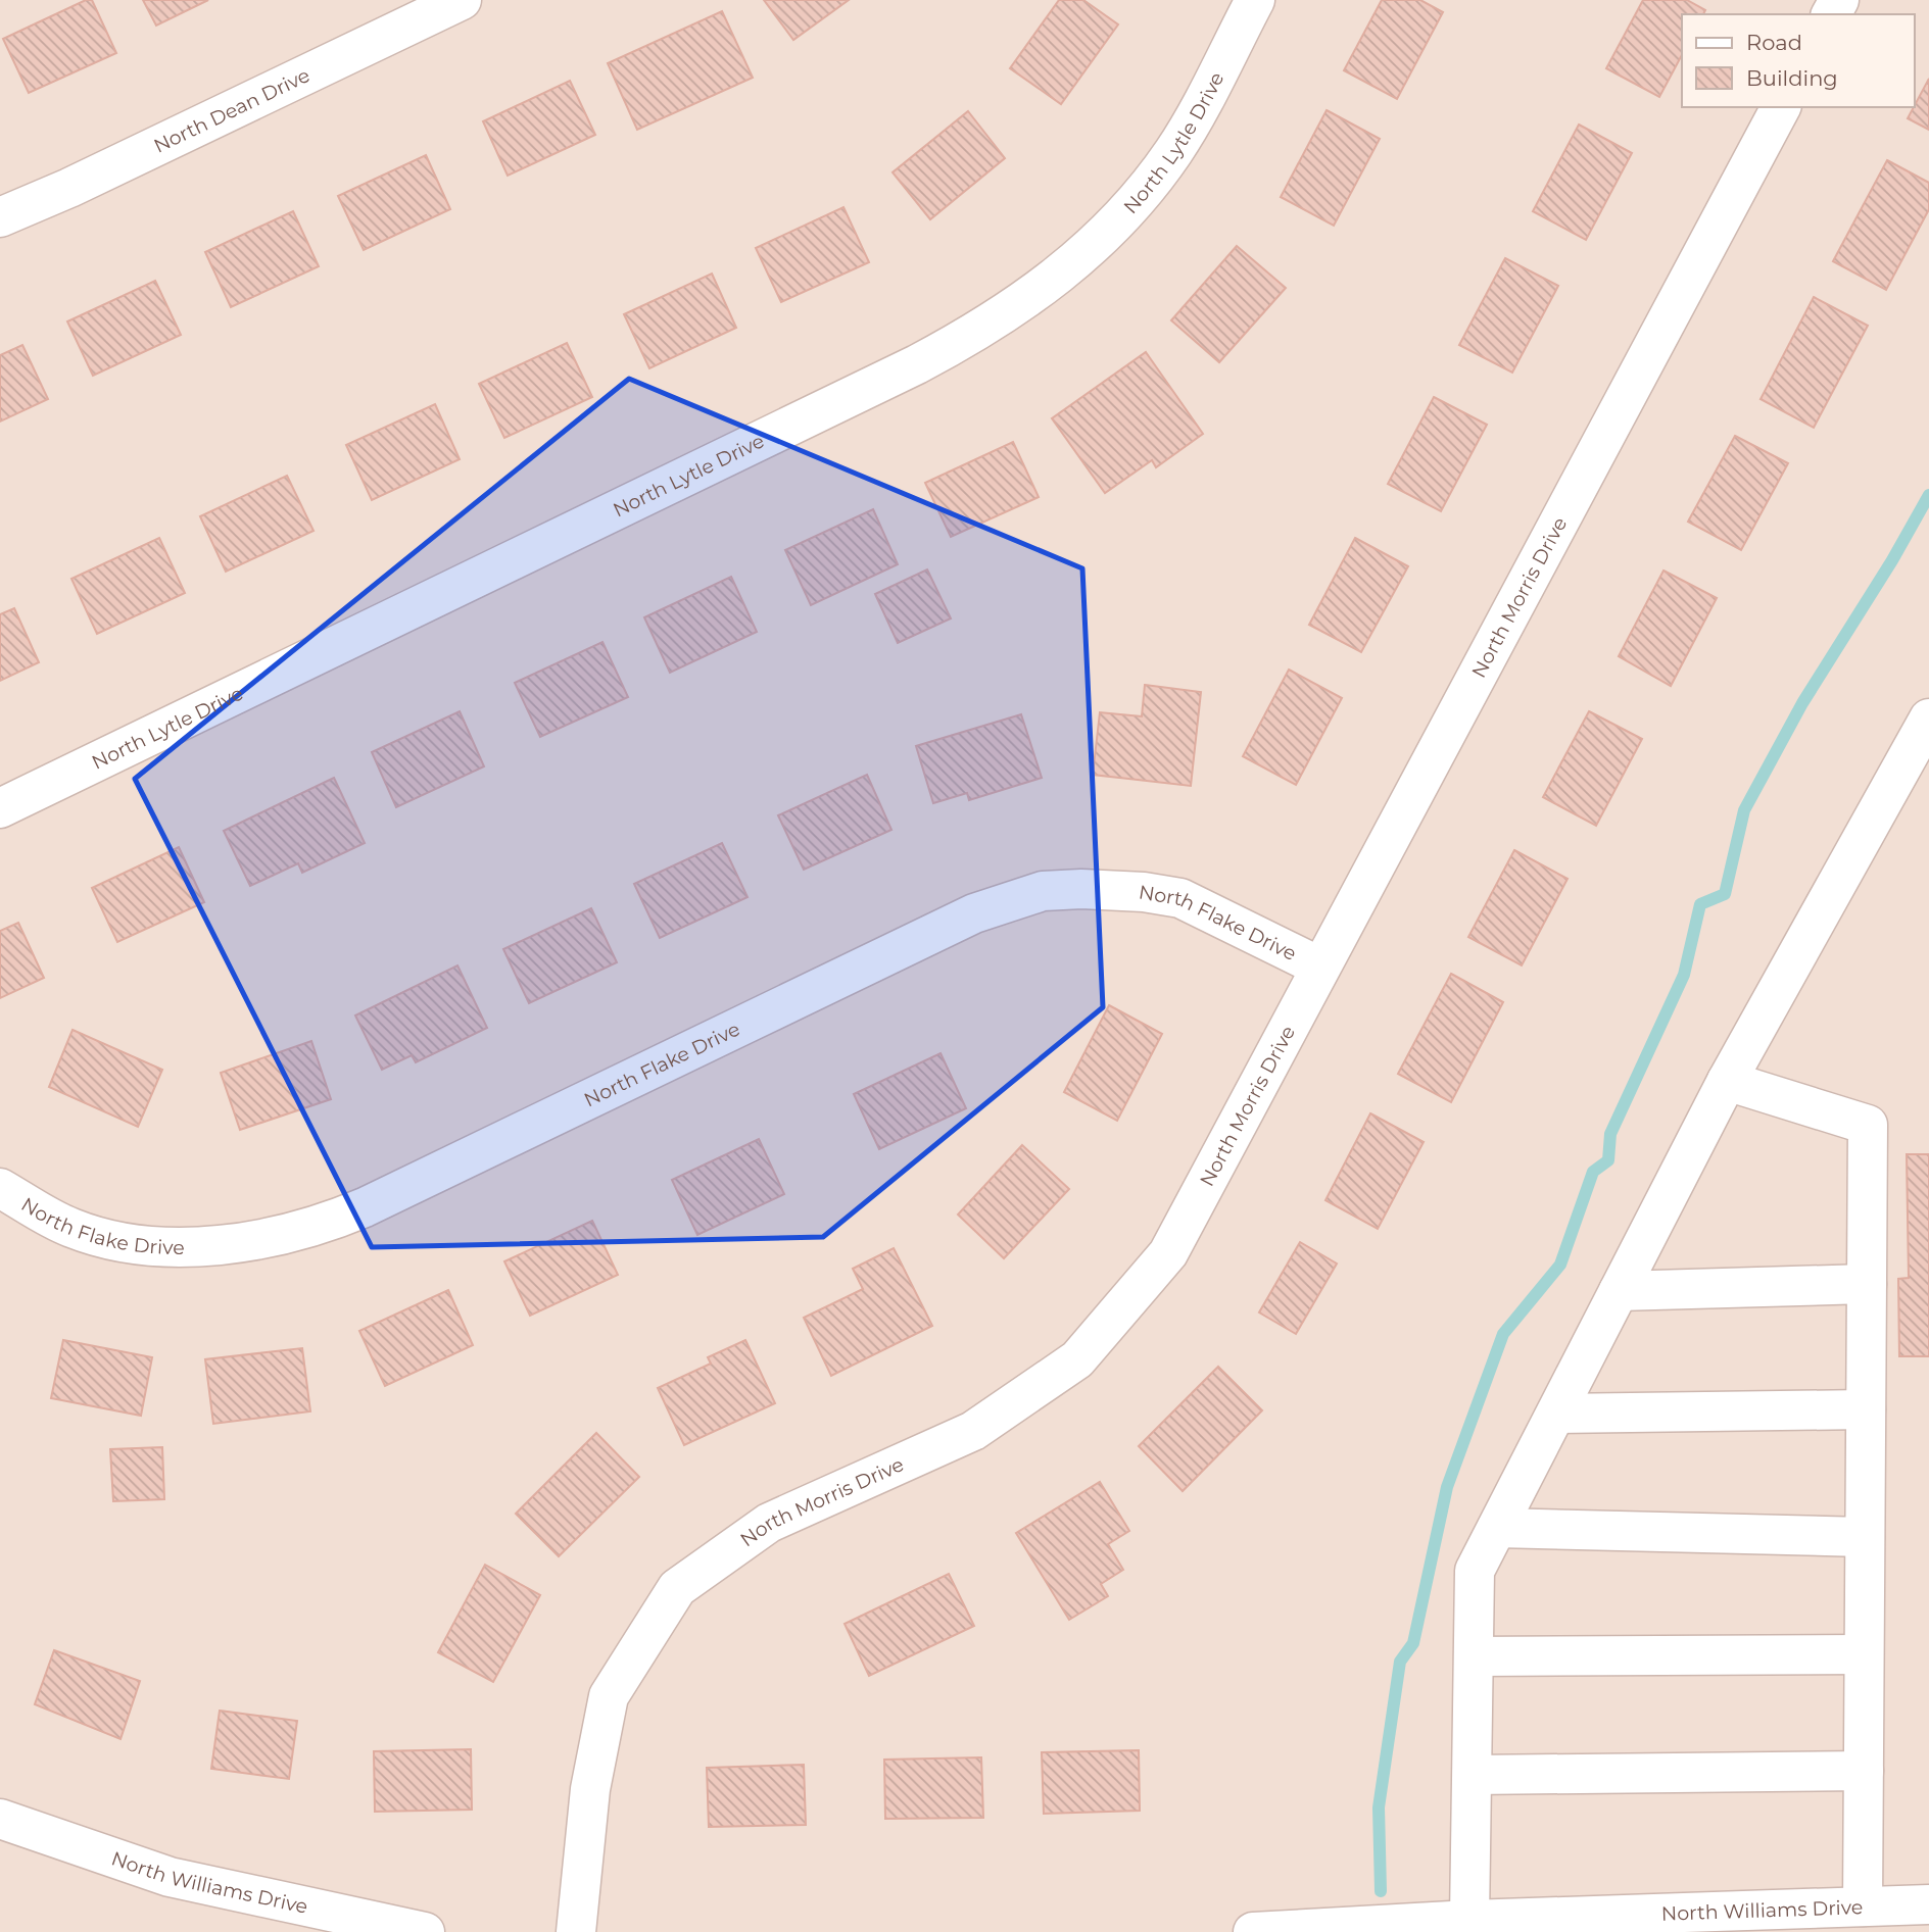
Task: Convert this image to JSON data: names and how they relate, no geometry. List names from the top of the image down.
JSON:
{
  "streets": {
    "street": [
      "North Dean Drive",
      "North Lytle Drive",
      "North Morris Drive",
      "North Flake Drive",
      "North Williams Drive"
    ]
  },
  "crossings": [
    ["North Morris Drive", "North Flake Drive"]
  ],
  "legend": ["Road", "Building"]
}
